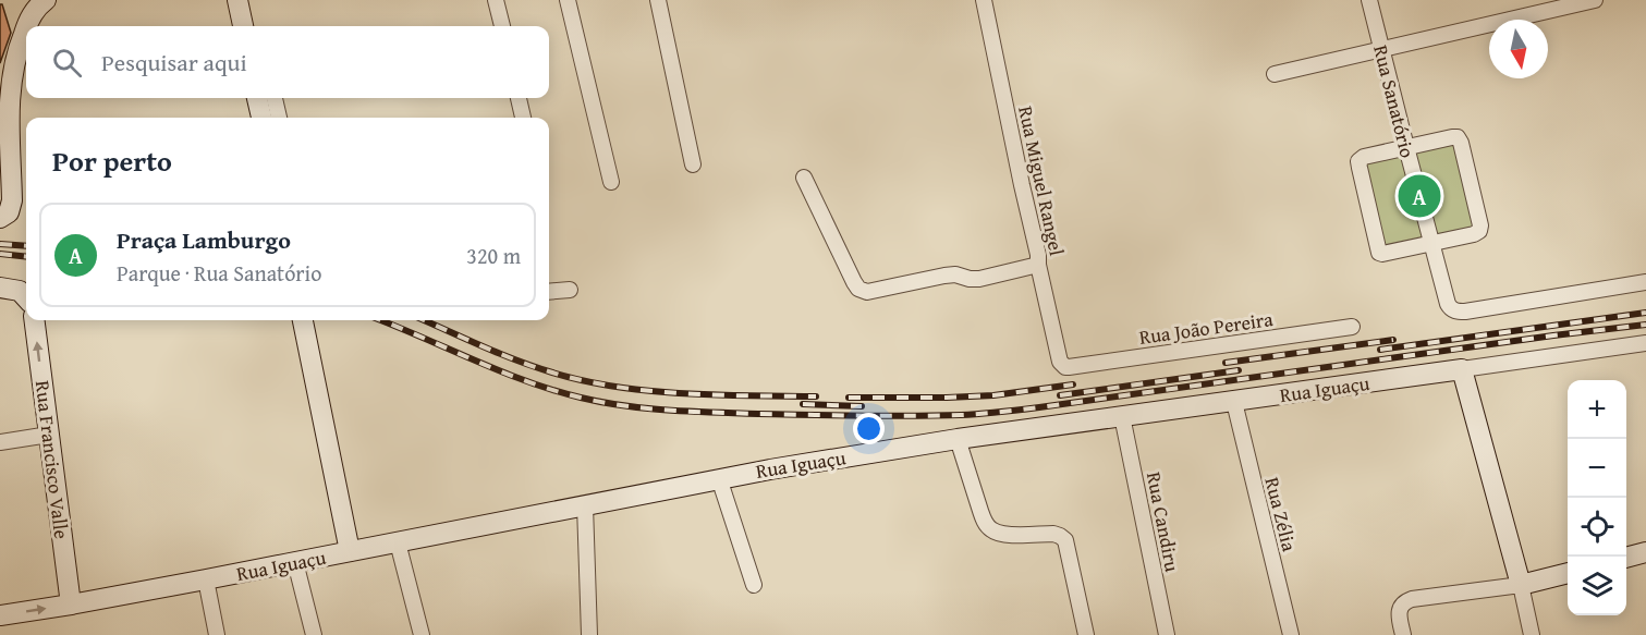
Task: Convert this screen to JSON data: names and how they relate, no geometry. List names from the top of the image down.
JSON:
{
  "streets": {
    "main road": ["Rua Iguaçu", "Rua Francisco Valle"],
    "street": [
      "Rua Sanatório",
      "Rua Miguel Rangel",
      "Rua João Pereira",
      "Rua Zélia",
      "Rua Candiru"
    ]
  },
  "crossings": [
    ["Rua Miguel Rangel", "Rua João Pereira"],
    ["Rua Iguaçu", "Rua Francisco Valle"],
    ["Rua Iguaçu", "Rua Zélia"],
    ["Rua Iguaçu", "Rua Candiru"]
  ],
  "one_way": ["Rua Francisco Valle"],
  "north": "bottom",
  "page": {
    "search": "Pesquisar aqui",
    "heading": "Por perto",
    "pins": "A",
    "list": [
      {
        "mark": "A",
        "name": "Praça Lamburgo",
        "note": "Parque · Rua Sanatório",
        "value": "320 m"
      }
    ],
    "map_buttons": ["+", "−"]
  }
}
